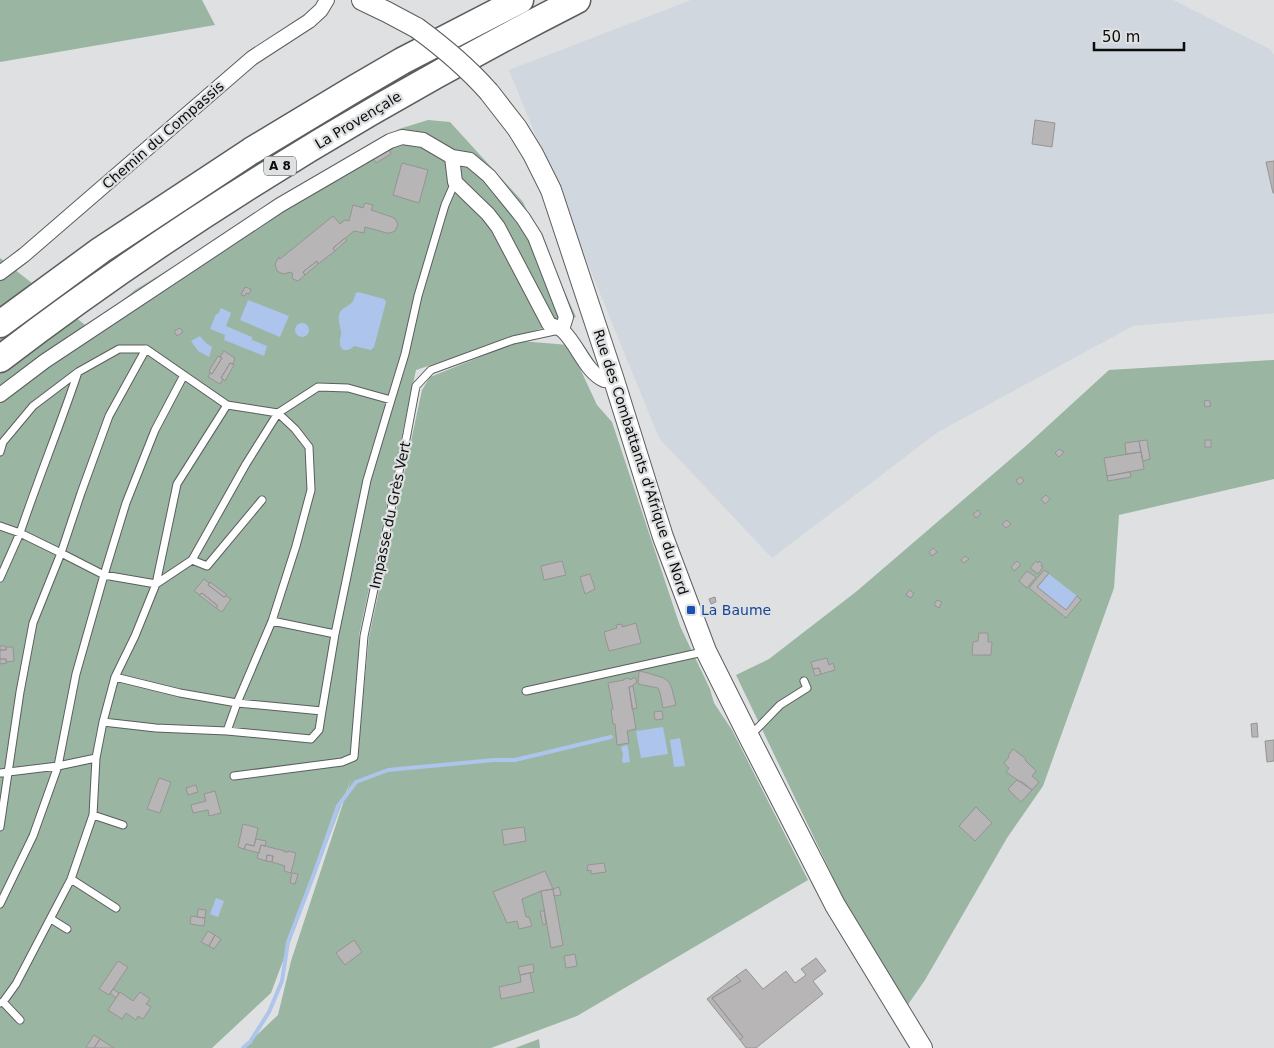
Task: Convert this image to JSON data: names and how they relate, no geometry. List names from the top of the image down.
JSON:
{
  "streets": {
    "highway": ["La Provençale", "A 8"],
    "main road": ["Rue des Combattants d'Afrique du Nord"],
    "street": ["Chemin du Compassis"],
    "lane": ["Impasse du Grès Vert"]
  },
  "places": {
    "transit": ["La Baume"]
  },
  "scale_bar": "50 m"
}
